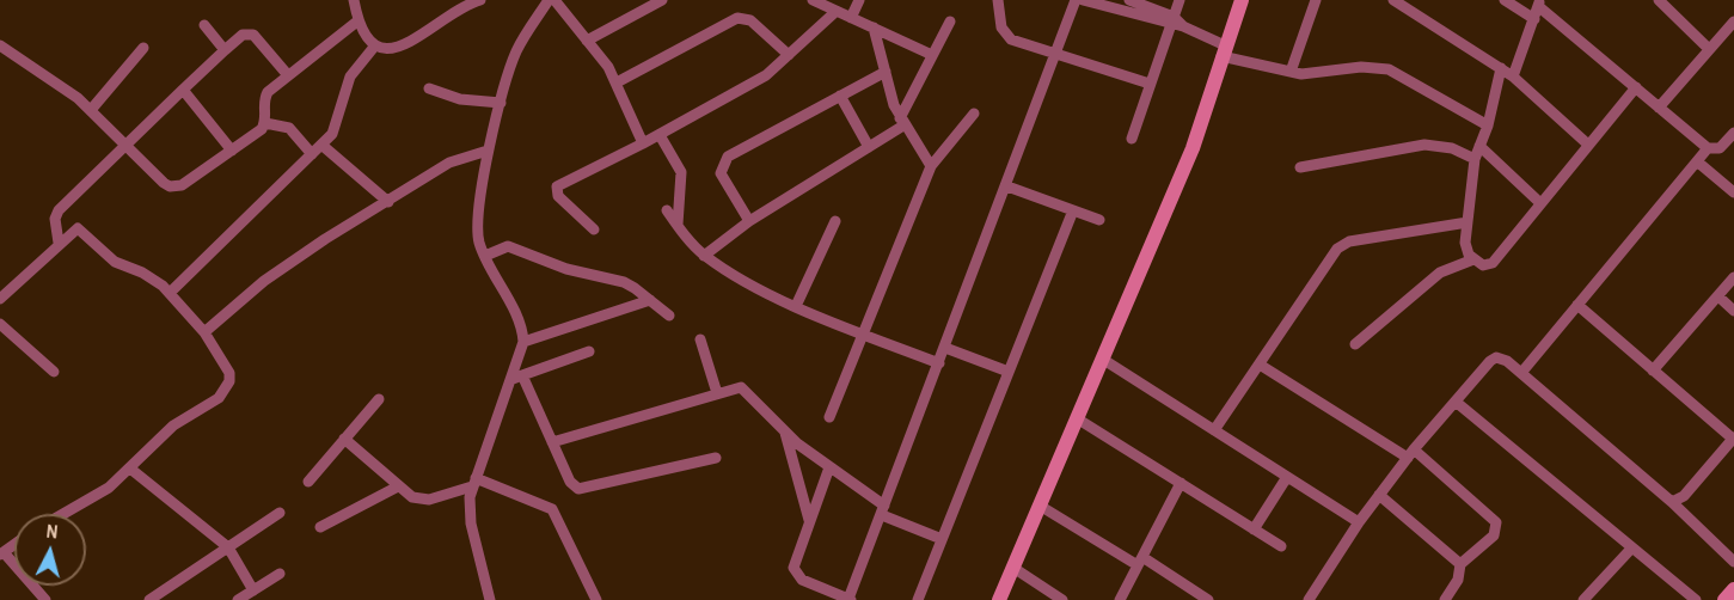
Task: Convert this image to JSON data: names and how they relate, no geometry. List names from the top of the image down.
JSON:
{
  "north": "top"
}
